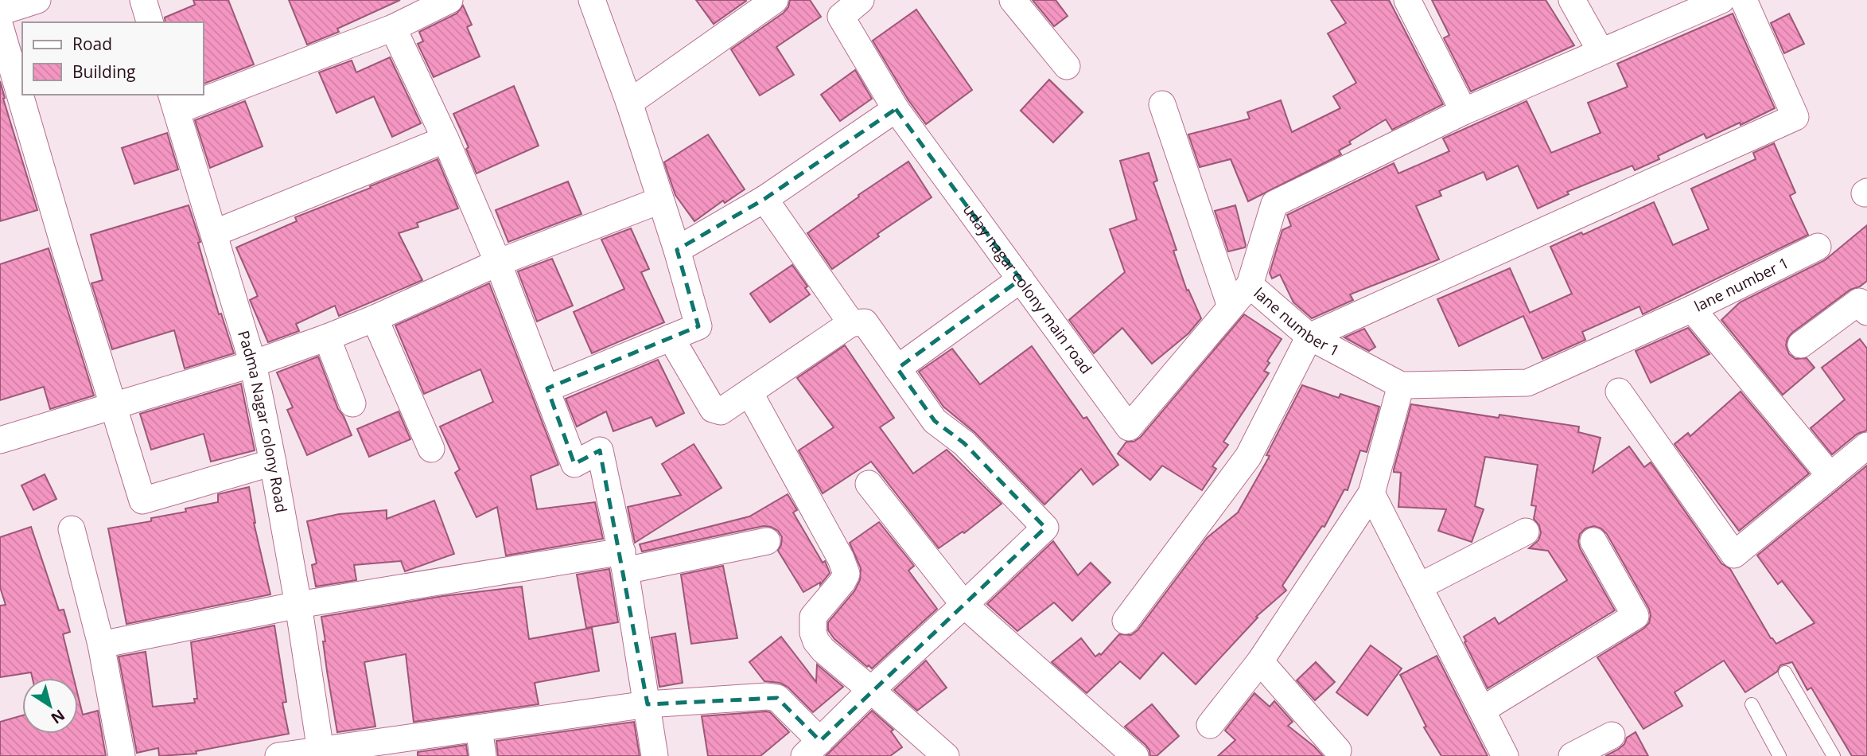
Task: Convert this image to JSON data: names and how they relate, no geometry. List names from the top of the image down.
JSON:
{
  "streets": {
    "street": ["lane number 1", "uday nagar colony main road", "Padma Nagar colony Road"]
  },
  "crossings": [
    ["lane number 1", "uday nagar colony main road"]
  ],
  "legend": ["Road", "Building"],
  "north": "bottom right"
}
